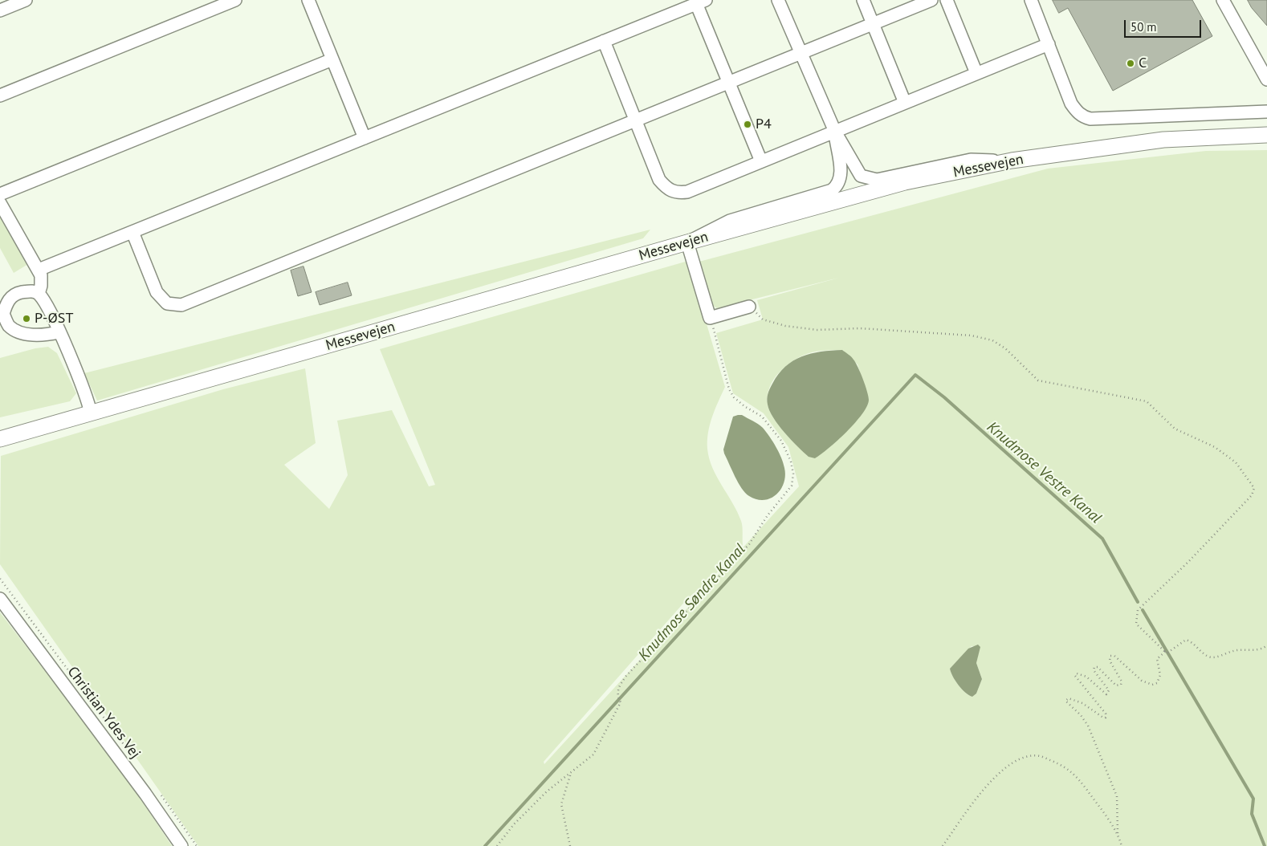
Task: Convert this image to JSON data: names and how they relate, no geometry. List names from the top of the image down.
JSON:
{
  "streets": {
    "main road": ["Messevejen"],
    "street": ["Christian Ydes Vej"]
  },
  "water": ["Knudmose Vestre Kanal", "Knudmose Søndre Kanal"],
  "places": ["C", "P4", "P-ØST"],
  "scale_bar": "50 m"
}
